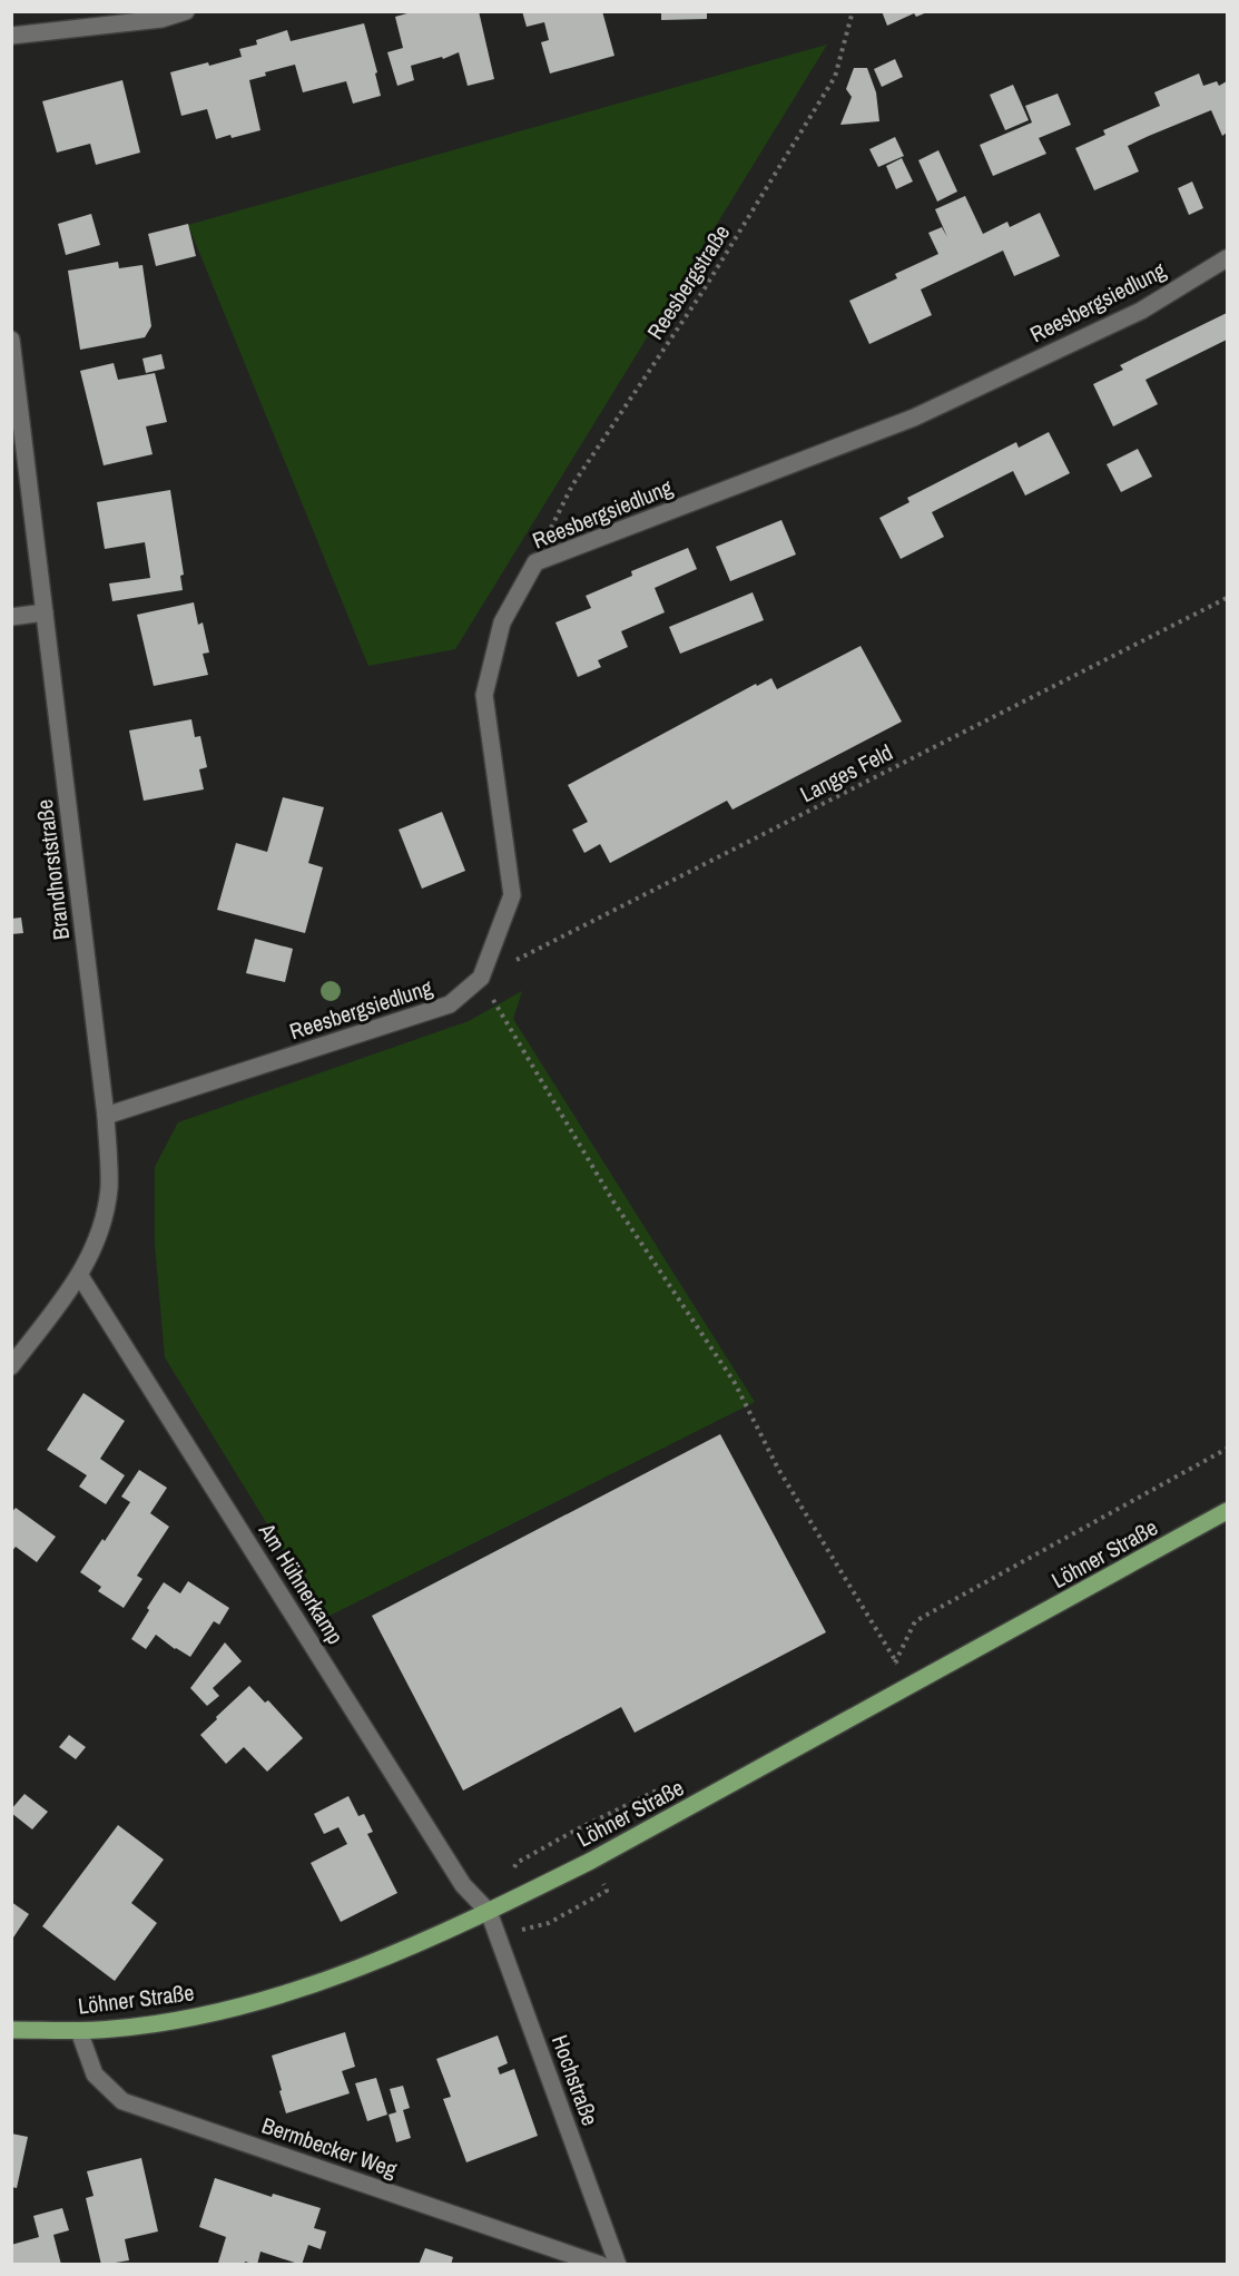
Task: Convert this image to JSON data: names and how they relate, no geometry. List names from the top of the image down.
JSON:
{
  "streets": {
    "main road": ["Löhner Straße"],
    "street": [
      "Reesbergsiedlung",
      "Brandhorststraße",
      "Am Hühnerkamp",
      "Hochstraße",
      "Bermbecker Weg"
    ],
    "path": ["Reesbergstraße", "Langes Feld"]
  },
  "crossings": [
    ["Reesbergstraße", "Reesbergsiedlung"],
    ["Reesbergsiedlung", "Langes Feld"],
    ["Reesbergsiedlung", "Brandhorststraße"],
    ["Brandhorststraße", "Am Hühnerkamp"],
    ["Löhner Straße", "Am Hühnerkamp"],
    ["Löhner Straße", "Hochstraße"],
    ["Löhner Straße", "Bermbecker Weg"],
    ["Am Hühnerkamp", "Hochstraße"]
  ]
}
